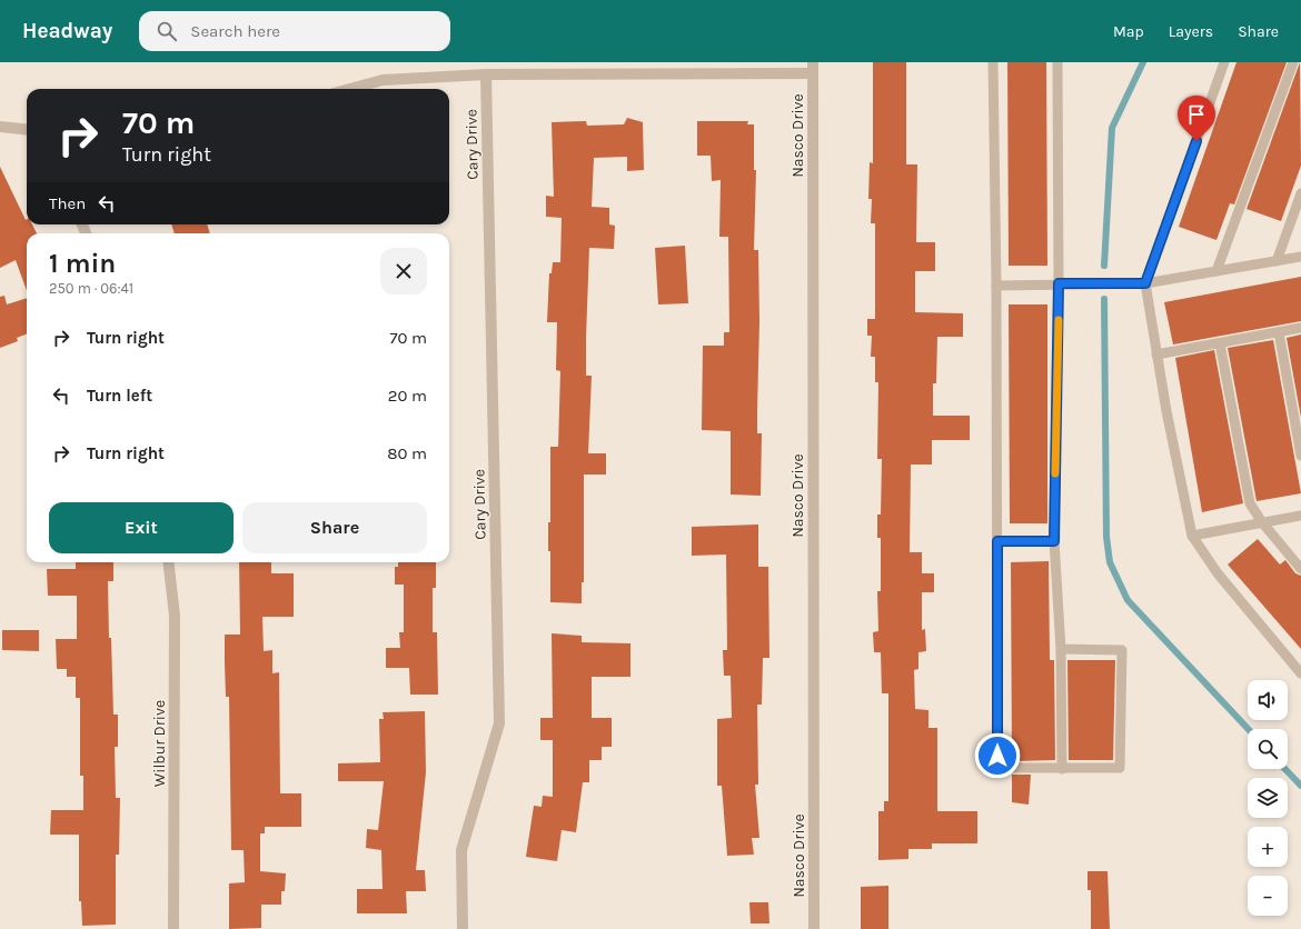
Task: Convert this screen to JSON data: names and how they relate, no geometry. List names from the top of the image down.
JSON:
{
  "streets": {
    "street": ["Nasco Drive", "Cary Drive", "Wilbur Drive"]
  },
  "page": {
    "header": "Headway",
    "search": "Search here",
    "nav": ["Map", "Layers", "Share"],
    "turn": ["70 m", "Turn right"],
    "then": "Then",
    "heading": ["1 min", "250 m · 06:41"],
    "list": [
      {
        "name": "Turn right",
        "value": "70 m"
      },
      {
        "name": "Turn left",
        "value": "20 m"
      },
      {
        "name": "Turn right",
        "value": "80 m"
      }
    ],
    "buttons": ["Exit", "Share"],
    "map_buttons": ["+", "−"]
  }
}
